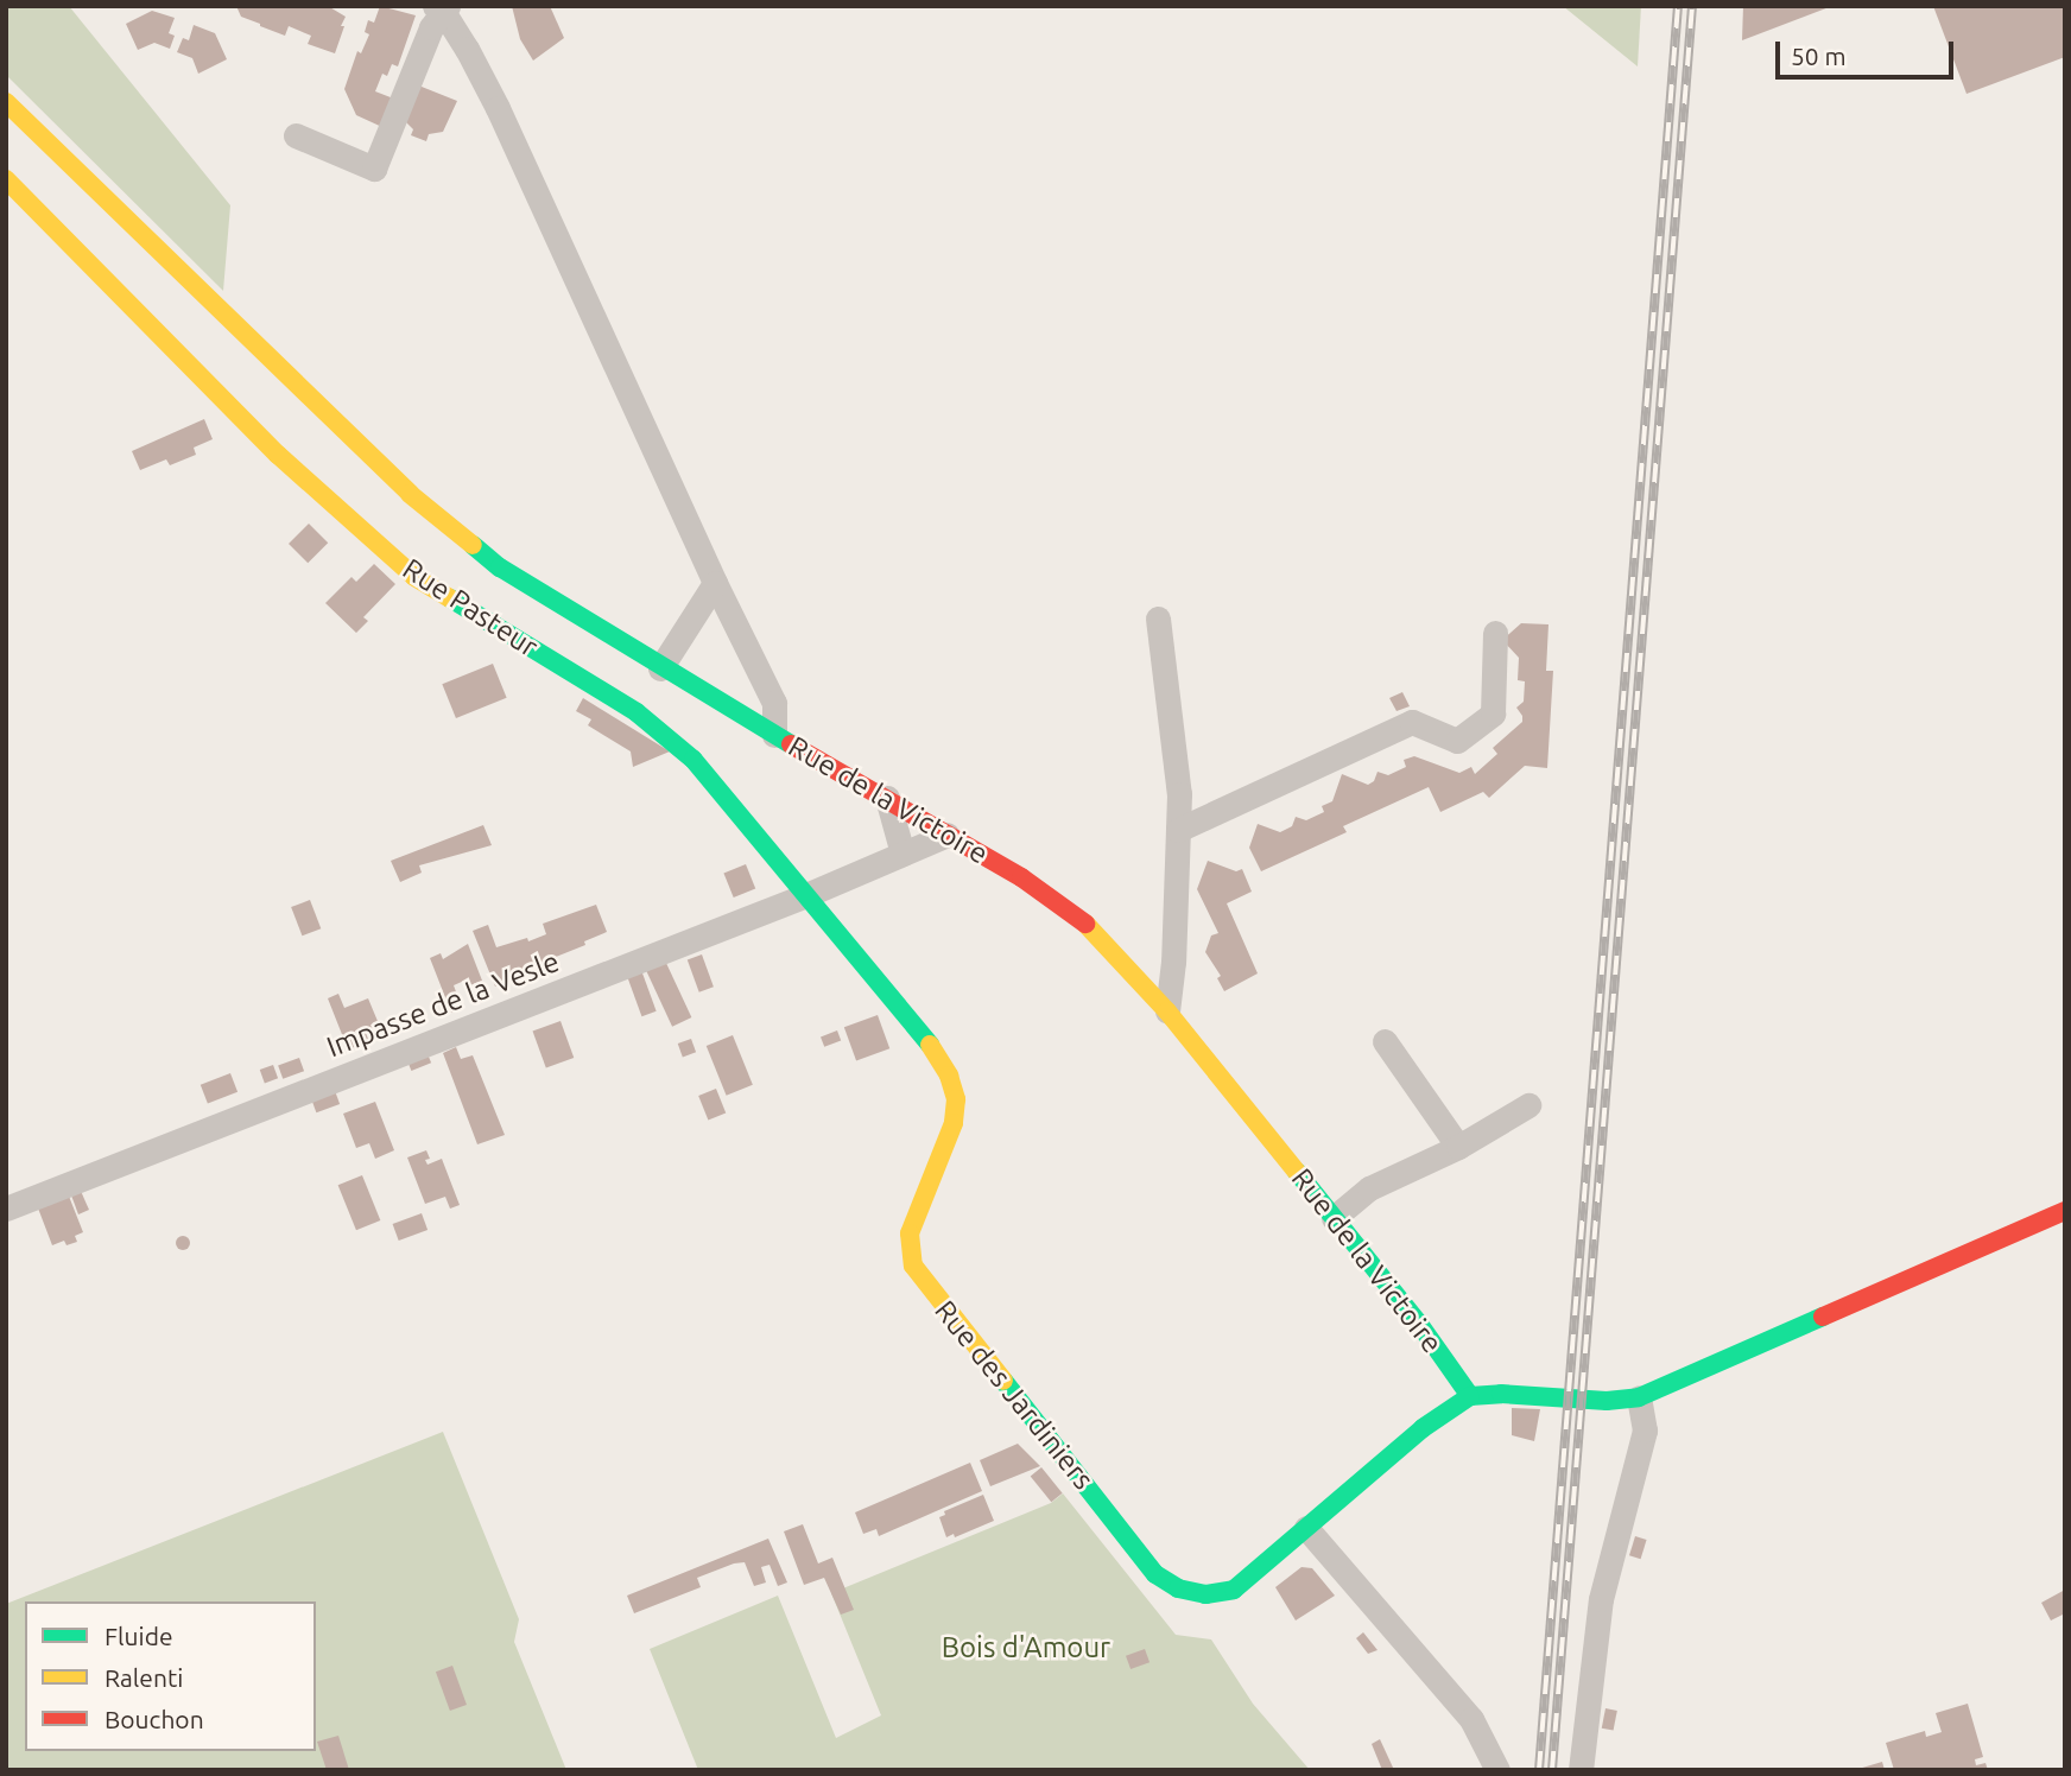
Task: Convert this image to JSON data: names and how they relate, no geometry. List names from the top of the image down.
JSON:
{
  "streets": {
    "street": [
      "Rue Pasteur",
      "Rue de la Victoire",
      "Impasse de la Vesle",
      "Rue des Jardiniers"
    ]
  },
  "crossings": [
    ["Rue Pasteur", "Impasse de la Vesle"],
    ["Rue Pasteur", "Rue des Jardiniers"],
    ["Rue de la Victoire", "Impasse de la Vesle"],
    ["Rue de la Victoire", "Rue des Jardiniers"]
  ],
  "parks": ["Bois d'Amour"],
  "legend": ["Fluide", "Ralenti", "Bouchon"],
  "scale_bar": "50 m"
}
